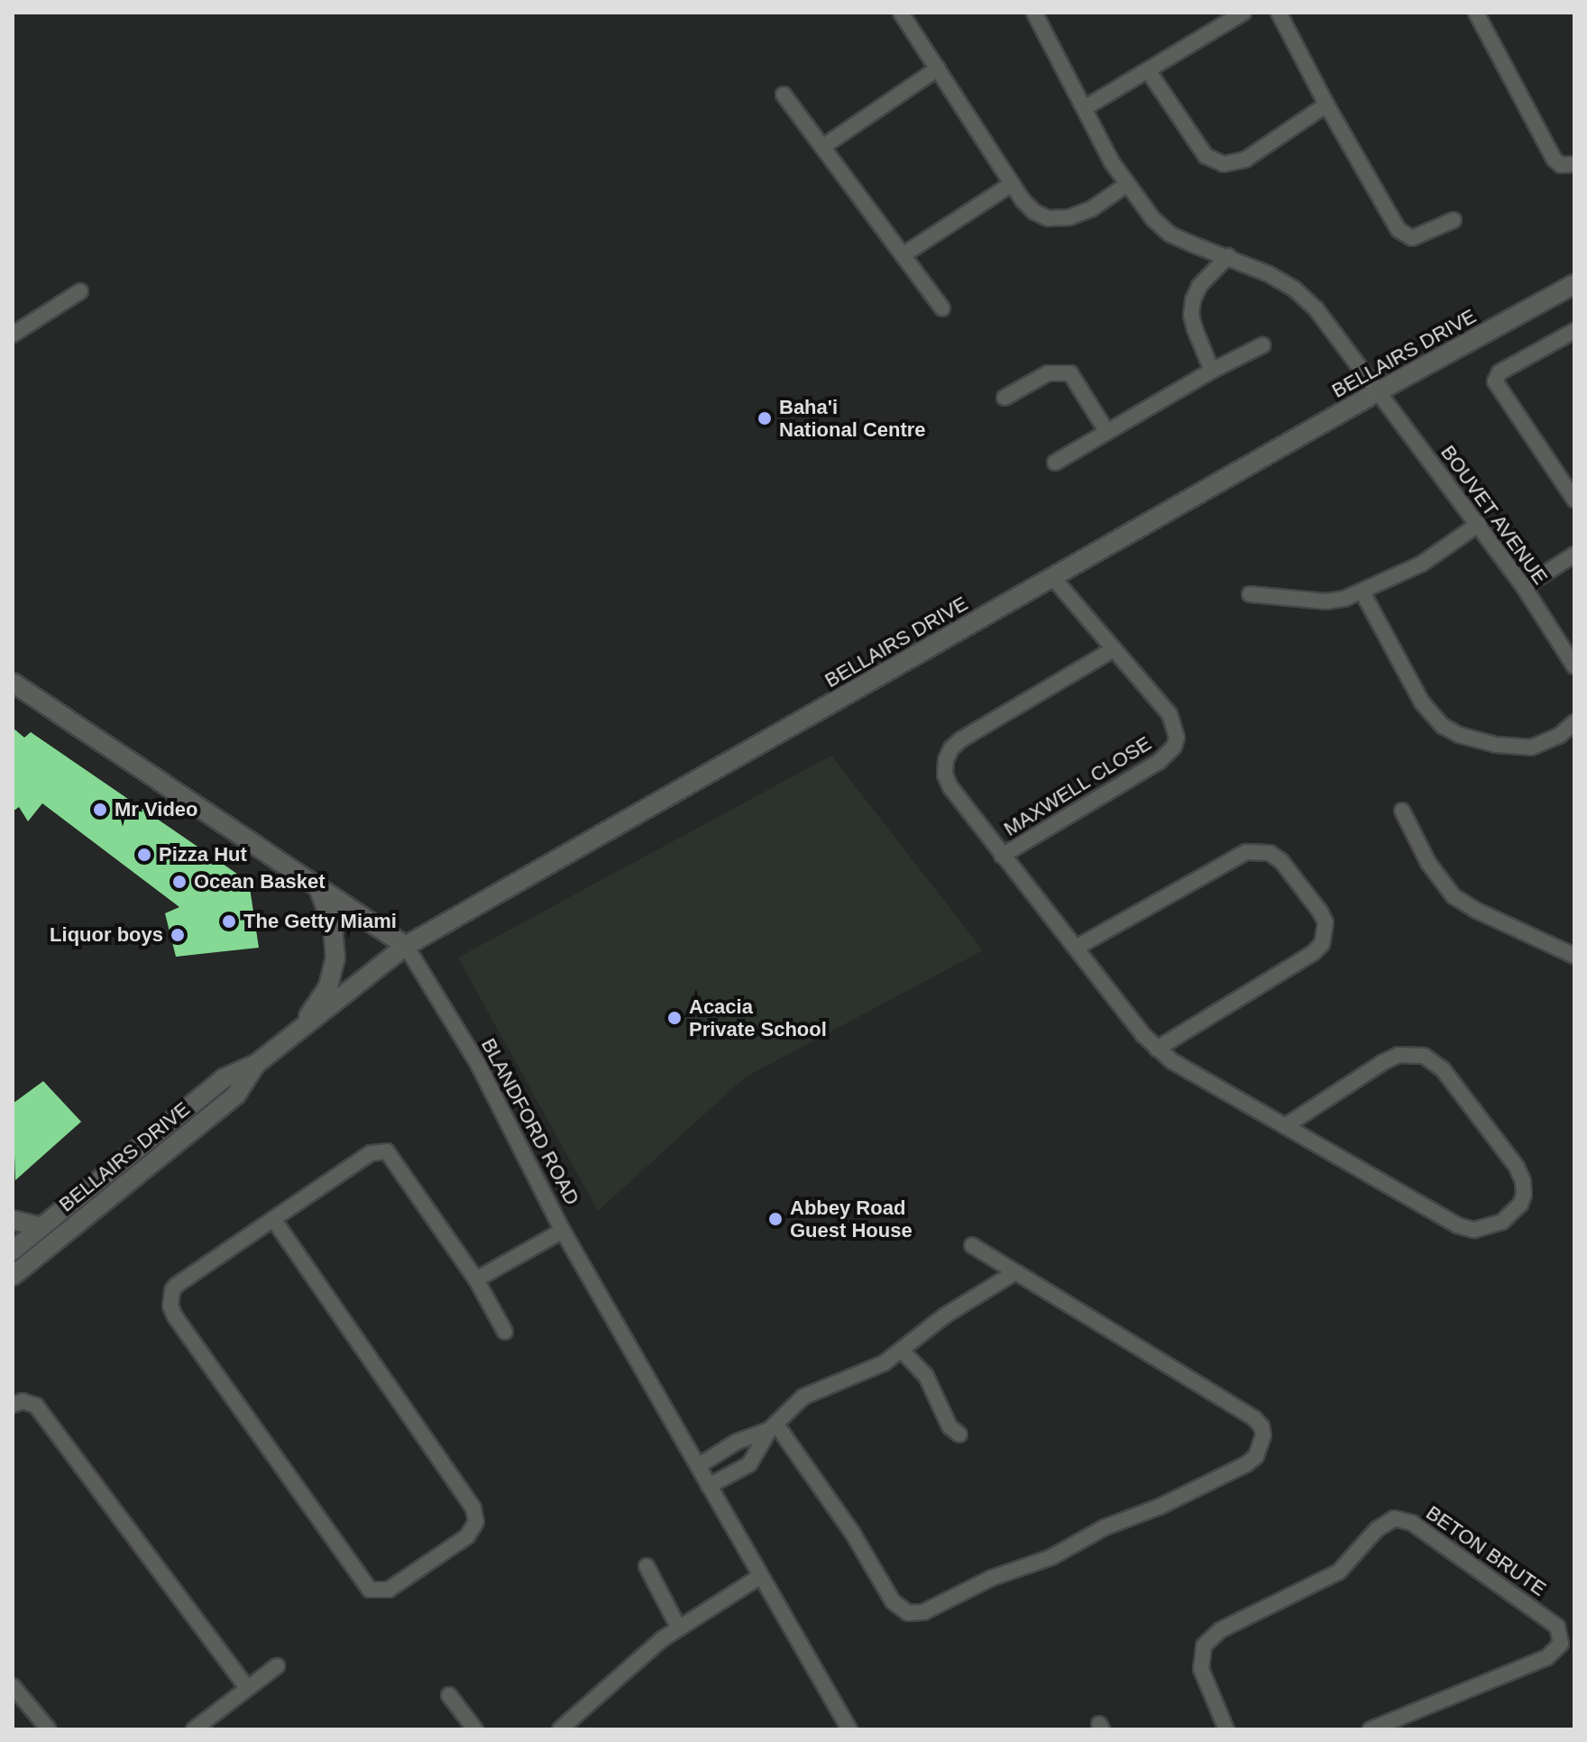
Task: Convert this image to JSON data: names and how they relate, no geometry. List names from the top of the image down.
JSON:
{
  "streets": {
    "street": [
      "BELLAIRS DRIVE",
      "BOUVET AVENUE",
      "MAXWELL CLOSE",
      "BLANDFORD ROAD",
      "BETON BRUTE"
    ]
  },
  "crossings": [
    ["BELLAIRS DRIVE", "BOUVET AVENUE"],
    ["BELLAIRS DRIVE", "MAXWELL CLOSE"],
    ["BELLAIRS DRIVE", "BLANDFORD ROAD"]
  ],
  "places": [
    "Baha'i National Centre",
    "Mr Video",
    "Pizza Hut",
    "Ocean Basket",
    "The Getty Miami",
    "Liquor boys",
    "Acacia Private School",
    "Abbey Road Guest House"
  ]
}
